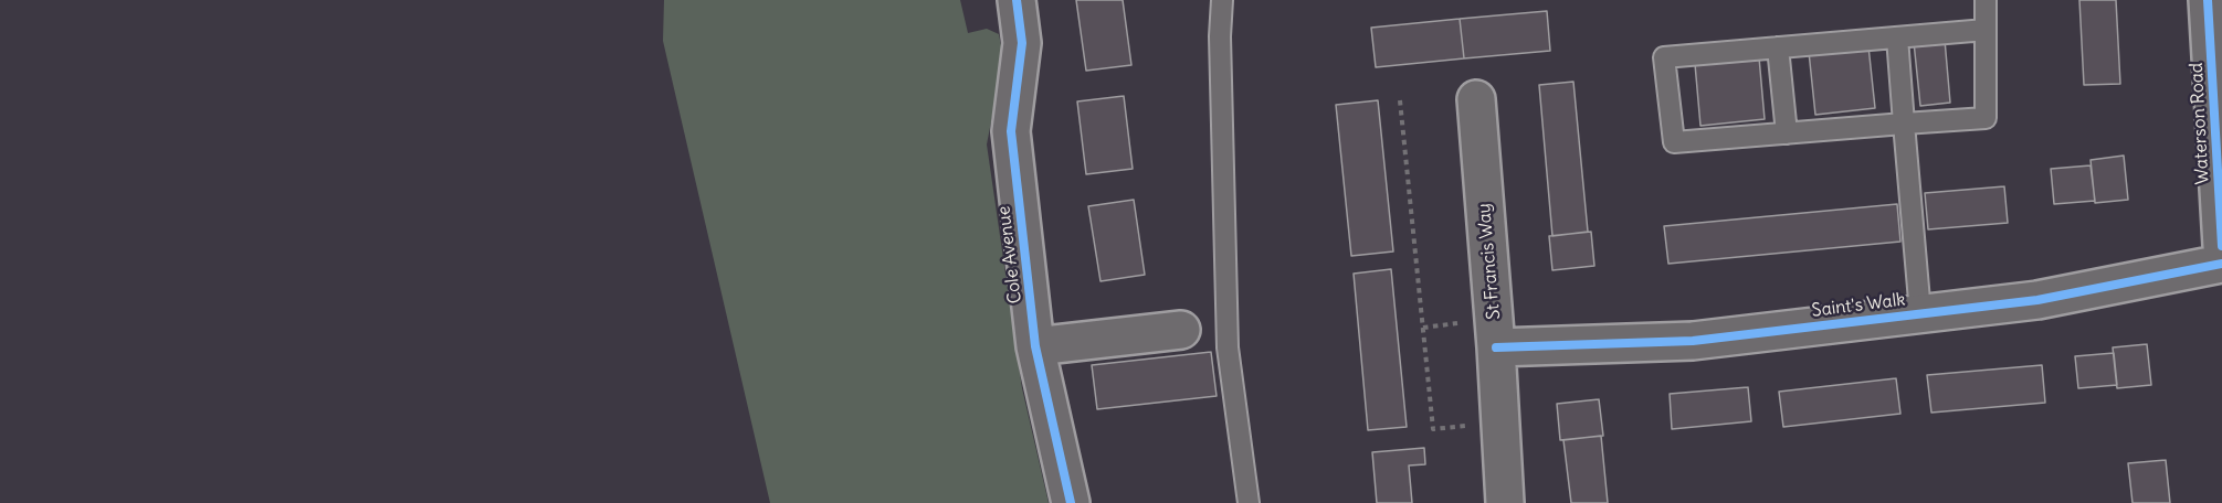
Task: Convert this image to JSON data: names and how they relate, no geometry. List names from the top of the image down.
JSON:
{
  "streets": {
    "street": [
      "Waterson Road",
      "Cole Avenue",
      "St Francis Way",
      "Saint's Walk"
    ]
  },
  "crossings": [
    ["St Francis Way", "Saint's Walk"]
  ]
}
